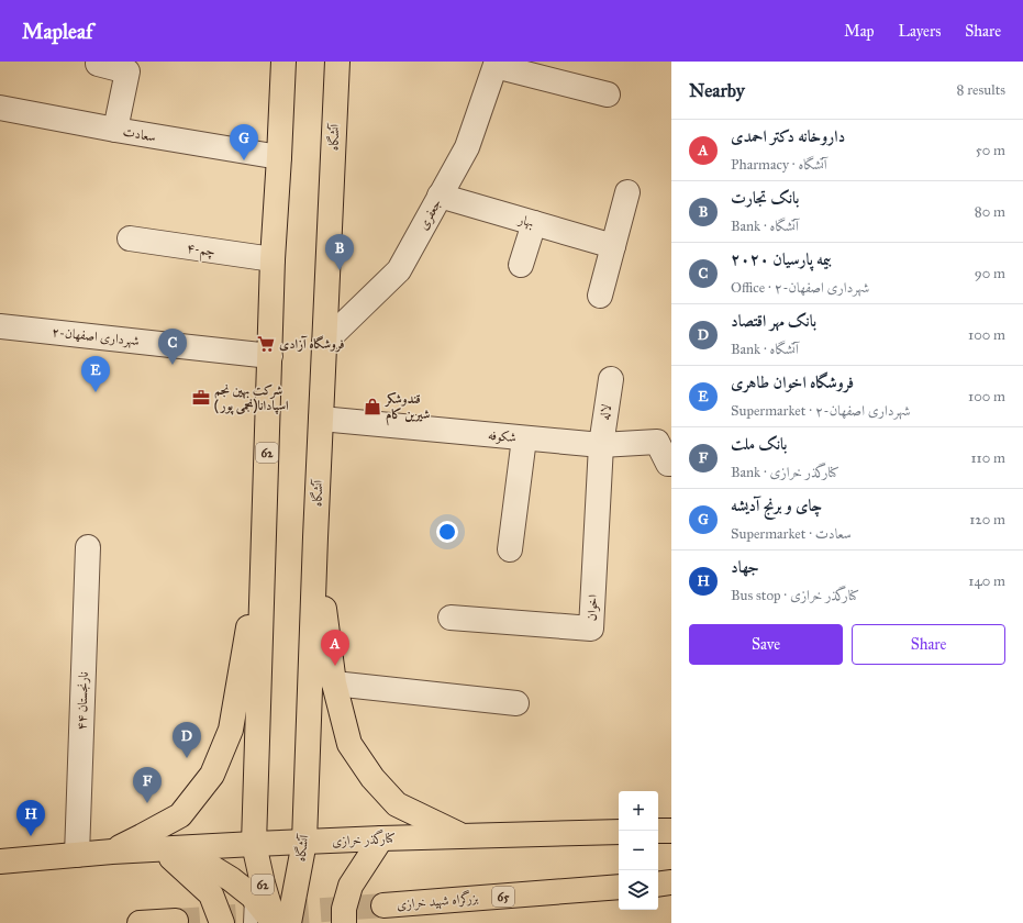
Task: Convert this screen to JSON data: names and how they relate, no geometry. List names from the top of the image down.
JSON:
{
  "streets": {
    "main road": [
      "آتشگاه",
      "62",
      "کنارگذر خرازی",
      "65",
      "بزرگراه شهید خرازی"
    ],
    "street": [
      "سعادت",
      "جعفری",
      "بهار",
      "۴-چم",
      "۲-شهرداری اصفهان",
      "لاله",
      "شکوفه",
      "اخوان",
      "۴۴ نارنجستان"
    ]
  },
  "crossings": [
    ["سعادت", "62"],
    ["آتشگاه", "جعفری"],
    ["آتشگاه", "شکوفه"],
    ["آتشگاه", "کنارگذر خرازی"],
    ["جعفری", "بهار"],
    ["۴-چم", "62"],
    ["۲-شهرداری اصفهان", "62"],
    ["لاله", "شکوفه"],
    ["لاله", "اخوان"],
    ["شکوفه", "اخوان"],
    ["62", "کنارگذر خرازی"],
    ["۴۴ نارنجستان", "کنارگذر خرازی"]
  ],
  "places": {
    "supermarket": ["فروشگاه آزادی"],
    "office": ["شرکت بهین نجم اسپادانا(نجمی پور )"],
    "shop": ["قندوشکر شیرین کام"]
  },
  "page": {
    "header": "Mapleaf",
    "nav": ["Map", "Layers", "Share"],
    "heading": ["Nearby", "8 results"],
    "list": [
      {
        "mark": "A",
        "name": "داروخانه دکتر احمدی",
        "note": "Pharmacy · آتشگاه",
        "value": "50 m"
      },
      {
        "mark": "B",
        "name": "بانک تجارت",
        "note": "Bank · آتشگاه",
        "value": "80 m"
      },
      {
        "mark": "C",
        "name": "بیمه پارسیان ۲۰۲۰",
        "note": "Office · ۲-شهرداری اصفهان",
        "value": "90 m"
      },
      {
        "mark": "D",
        "name": "بانک مهر اقتصاد",
        "note": "Bank · آتشگاه",
        "value": "100 m"
      },
      {
        "mark": "E",
        "name": "فروشگاه اخوان طاهری",
        "note": "Supermarket · ۲-شهرداری اصفهان",
        "value": "100 m"
      },
      {
        "mark": "F",
        "name": "بانک ملت",
        "note": "Bank · کنارگذر خرازی",
        "value": "110 m"
      },
      {
        "mark": "G",
        "name": "چای و برنج آدیشه",
        "note": "Supermarket · سعادت",
        "value": "120 m"
      },
      {
        "mark": "H",
        "name": "جهاد",
        "note": "Bus stop · کنارگذر خرازی",
        "value": "140 m"
      }
    ],
    "pins": [
      "G",
      "B",
      "C",
      "E",
      "A",
      "D",
      "F",
      "H"
    ],
    "buttons": ["Save", "Share"],
    "map_buttons": ["+", "−"]
  }
}
